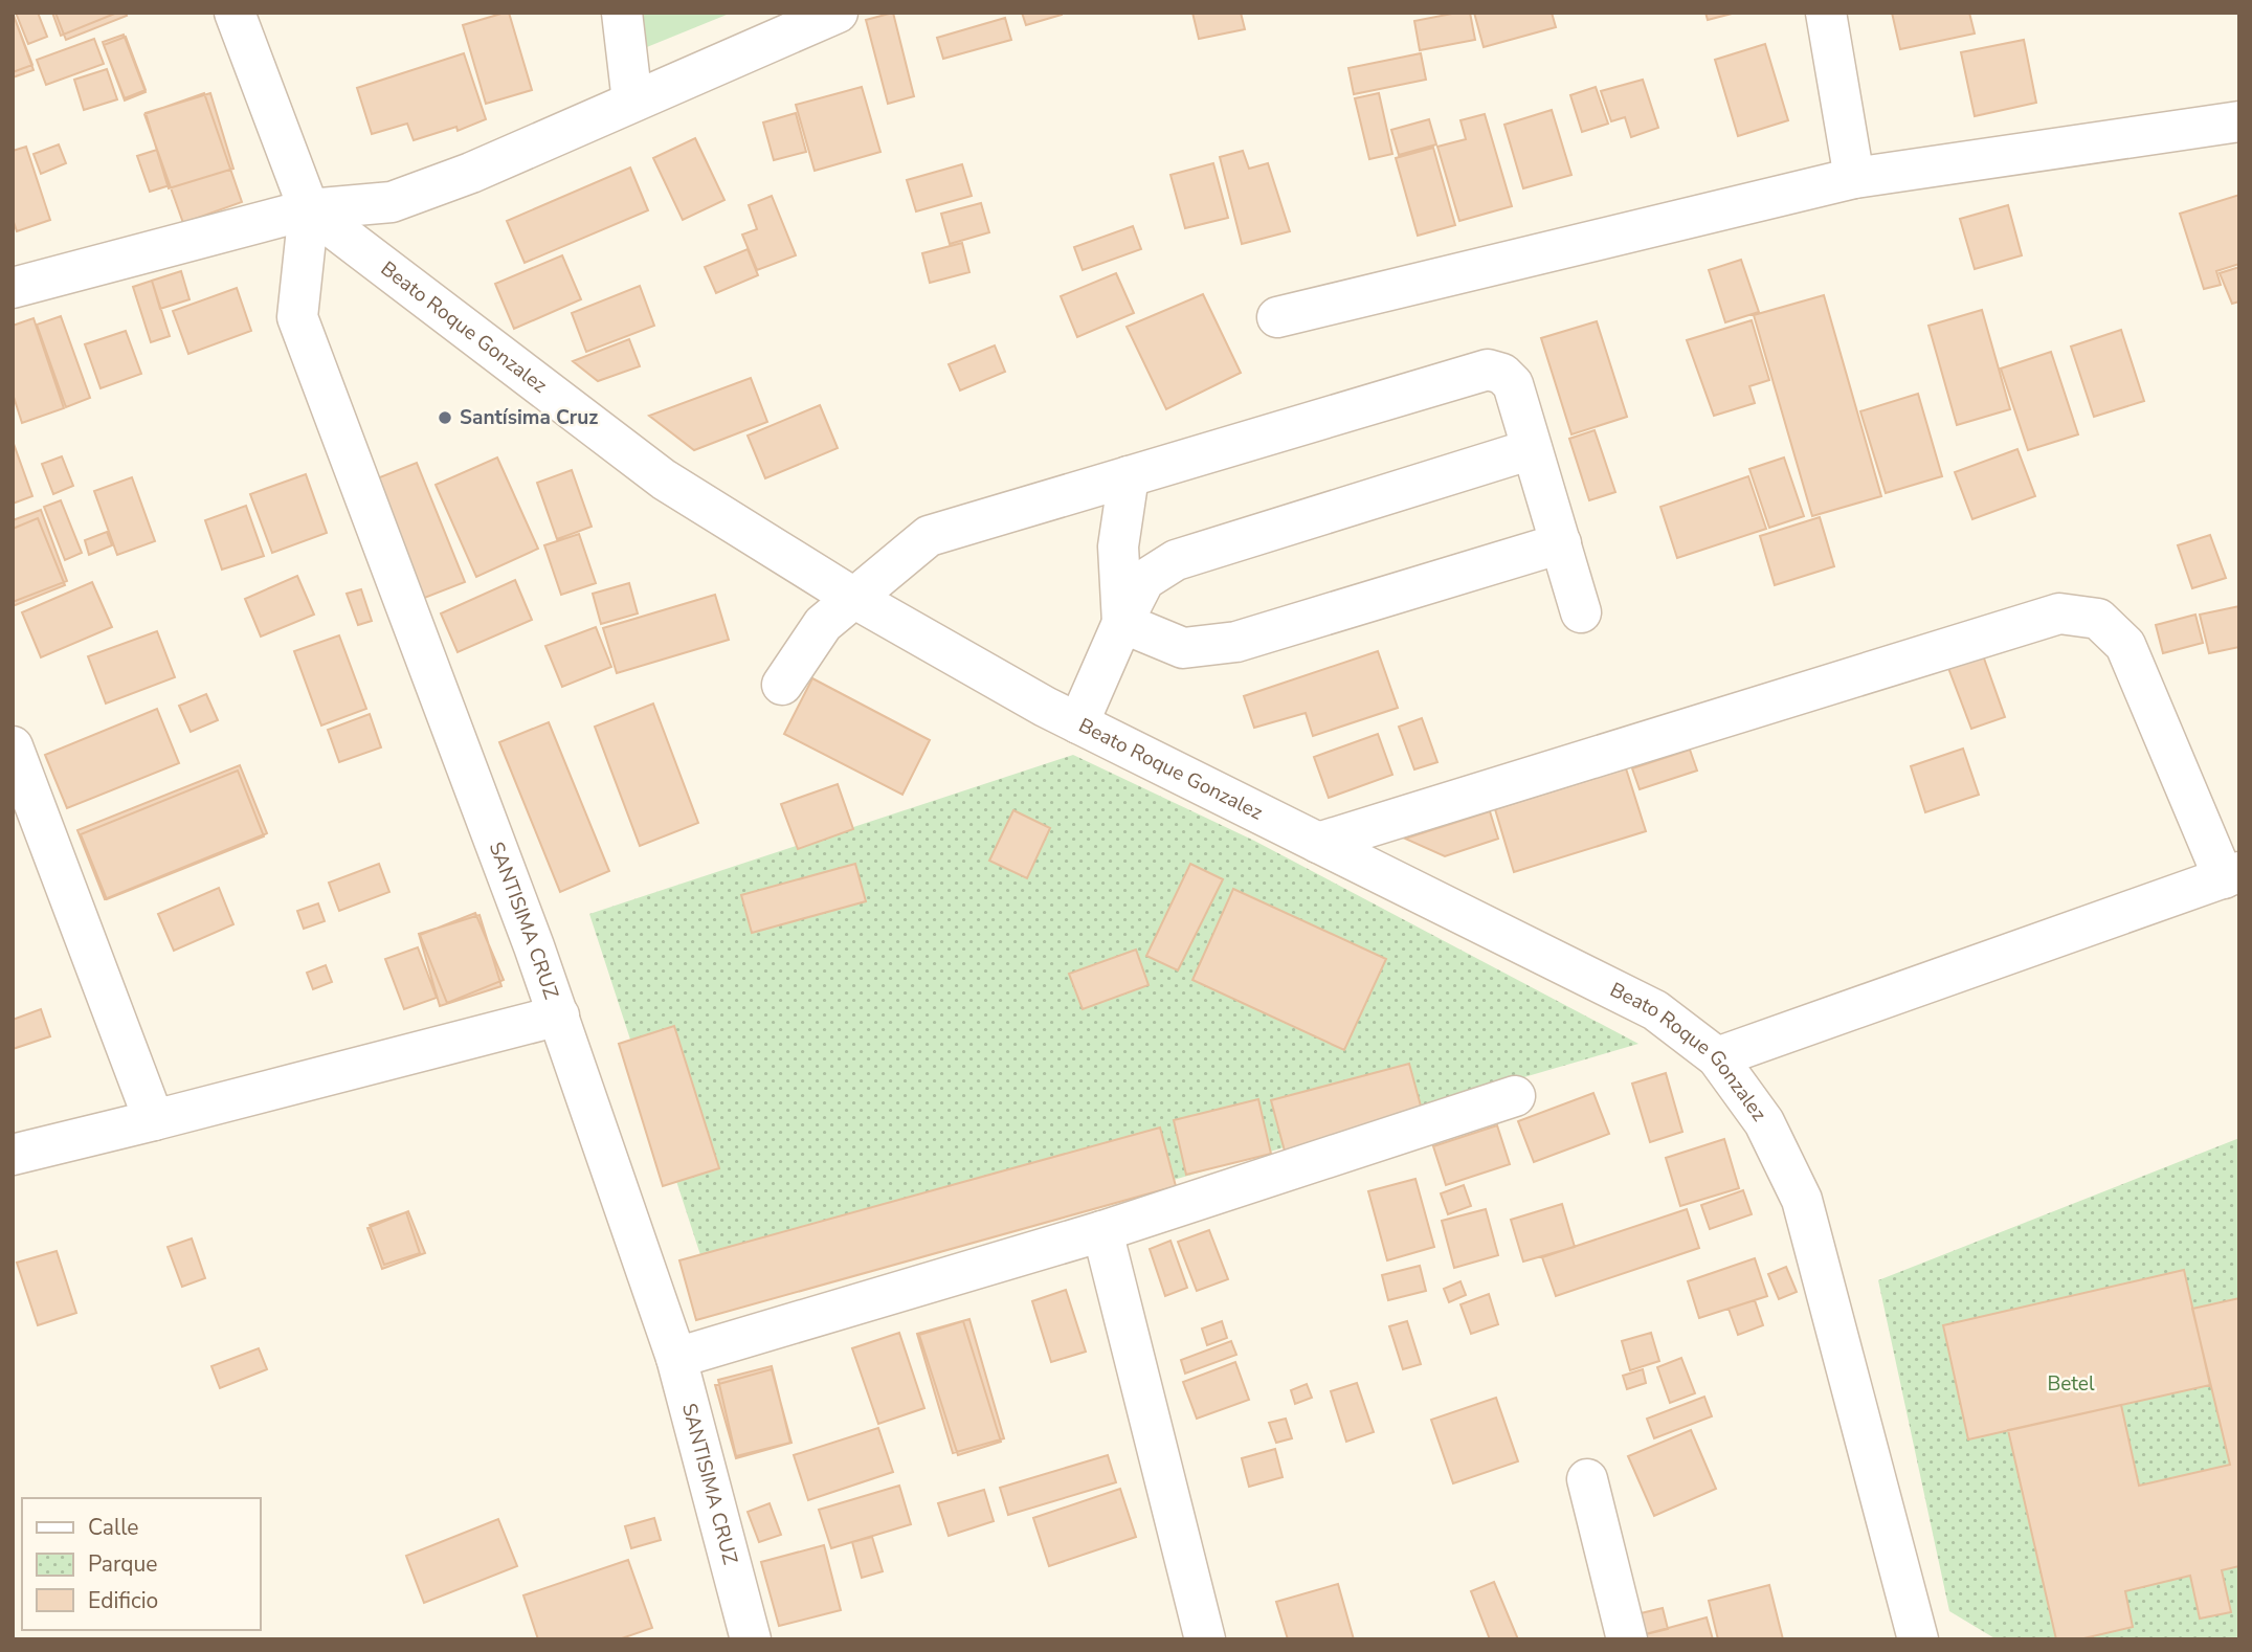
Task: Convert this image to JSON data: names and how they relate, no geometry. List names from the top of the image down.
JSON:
{
  "streets": {
    "street": ["Beato Roque Gonzalez", "SANTISIMA CRUZ"]
  },
  "crossings": [
    ["Beato Roque Gonzalez", "SANTISIMA CRUZ"]
  ],
  "parks": ["Betel"],
  "places": ["Santísima Cruz"],
  "legend": ["Calle", "Parque", "Edificio"]
}
